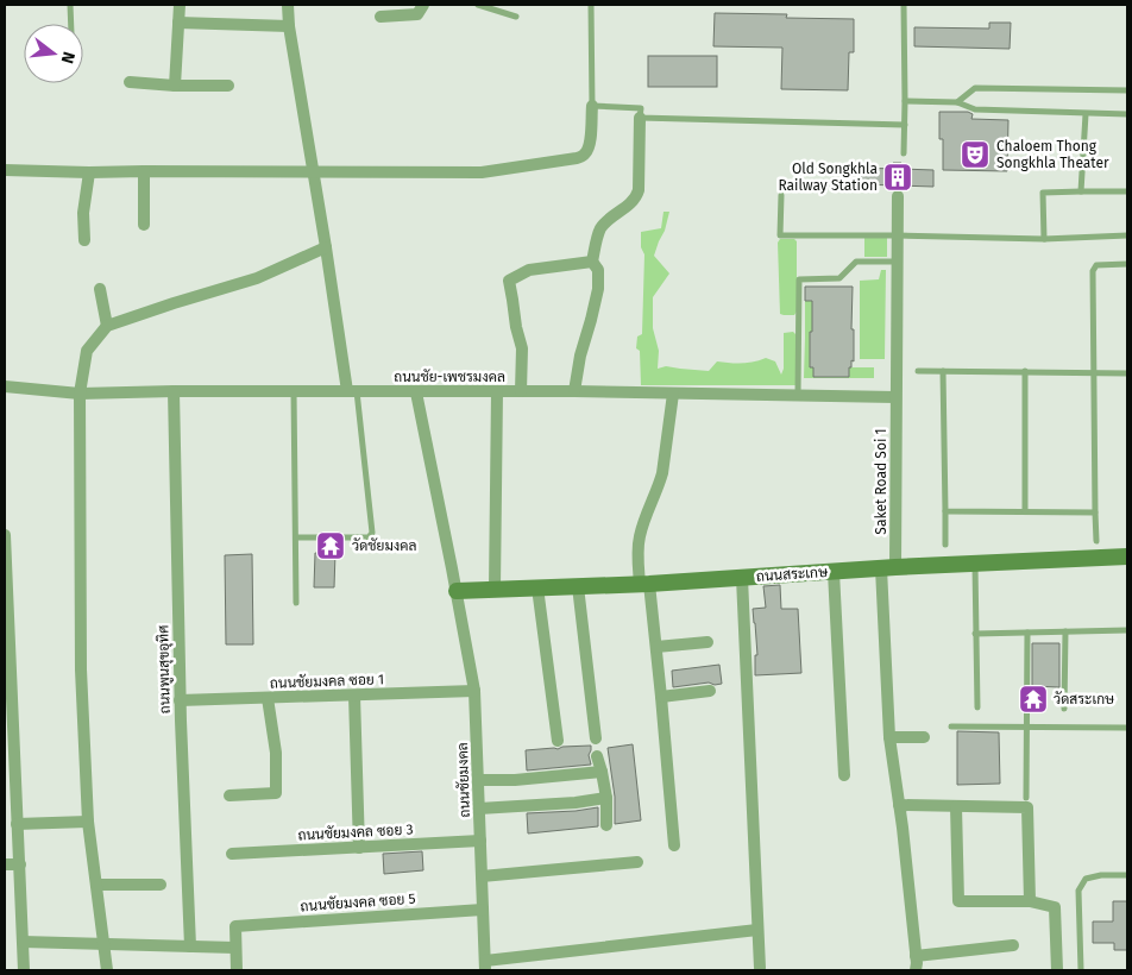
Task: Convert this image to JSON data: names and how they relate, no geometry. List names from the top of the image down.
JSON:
{
  "streets": {
    "street": [
      "ถนนชัย-เพชรมงคล",
      "Saket Road Soi 1",
      "ถนนสระเกษ",
      "ถนนพูนสุขอุทิศ",
      "ถนนชัยมงคล ซอย 1",
      "ถนนชัยมงคล",
      "ถนนชัยมงคล ซอย 3",
      "ถนนชัยมงคล ซอย 5"
    ]
  },
  "crossings": [
    ["ถนนชัย-เพชรมงคล", "Saket Road Soi 1"],
    ["ถนนชัย-เพชรมงคล", "ถนนพูนสุขอุทิศ"],
    ["ถนนชัย-เพชรมงคล", "ถนนชัยมงคล"],
    ["Saket Road Soi 1", "ถนนสระเกษ"],
    ["ถนนสระเกษ", "ถนนชัยมงคล"],
    ["ถนนพูนสุขอุทิศ", "ถนนชัยมงคล ซอย 1"],
    ["ถนนชัยมงคล ซอย 1", "ถนนชัยมงคล"],
    ["ถนนชัยมงคล", "ถนนชัยมงคล ซอย 3"],
    ["ถนนชัยมงคล", "ถนนชัยมงคล ซอย 5"]
  ],
  "places": {
    "theatre": ["Chaloem Thong Songkhla Theater"],
    "building": ["Old Songkhla Railway Station"],
    "temple": ["วัดชัยมงคล", "วัดสระเกษ"]
  },
  "north": "right"
}
